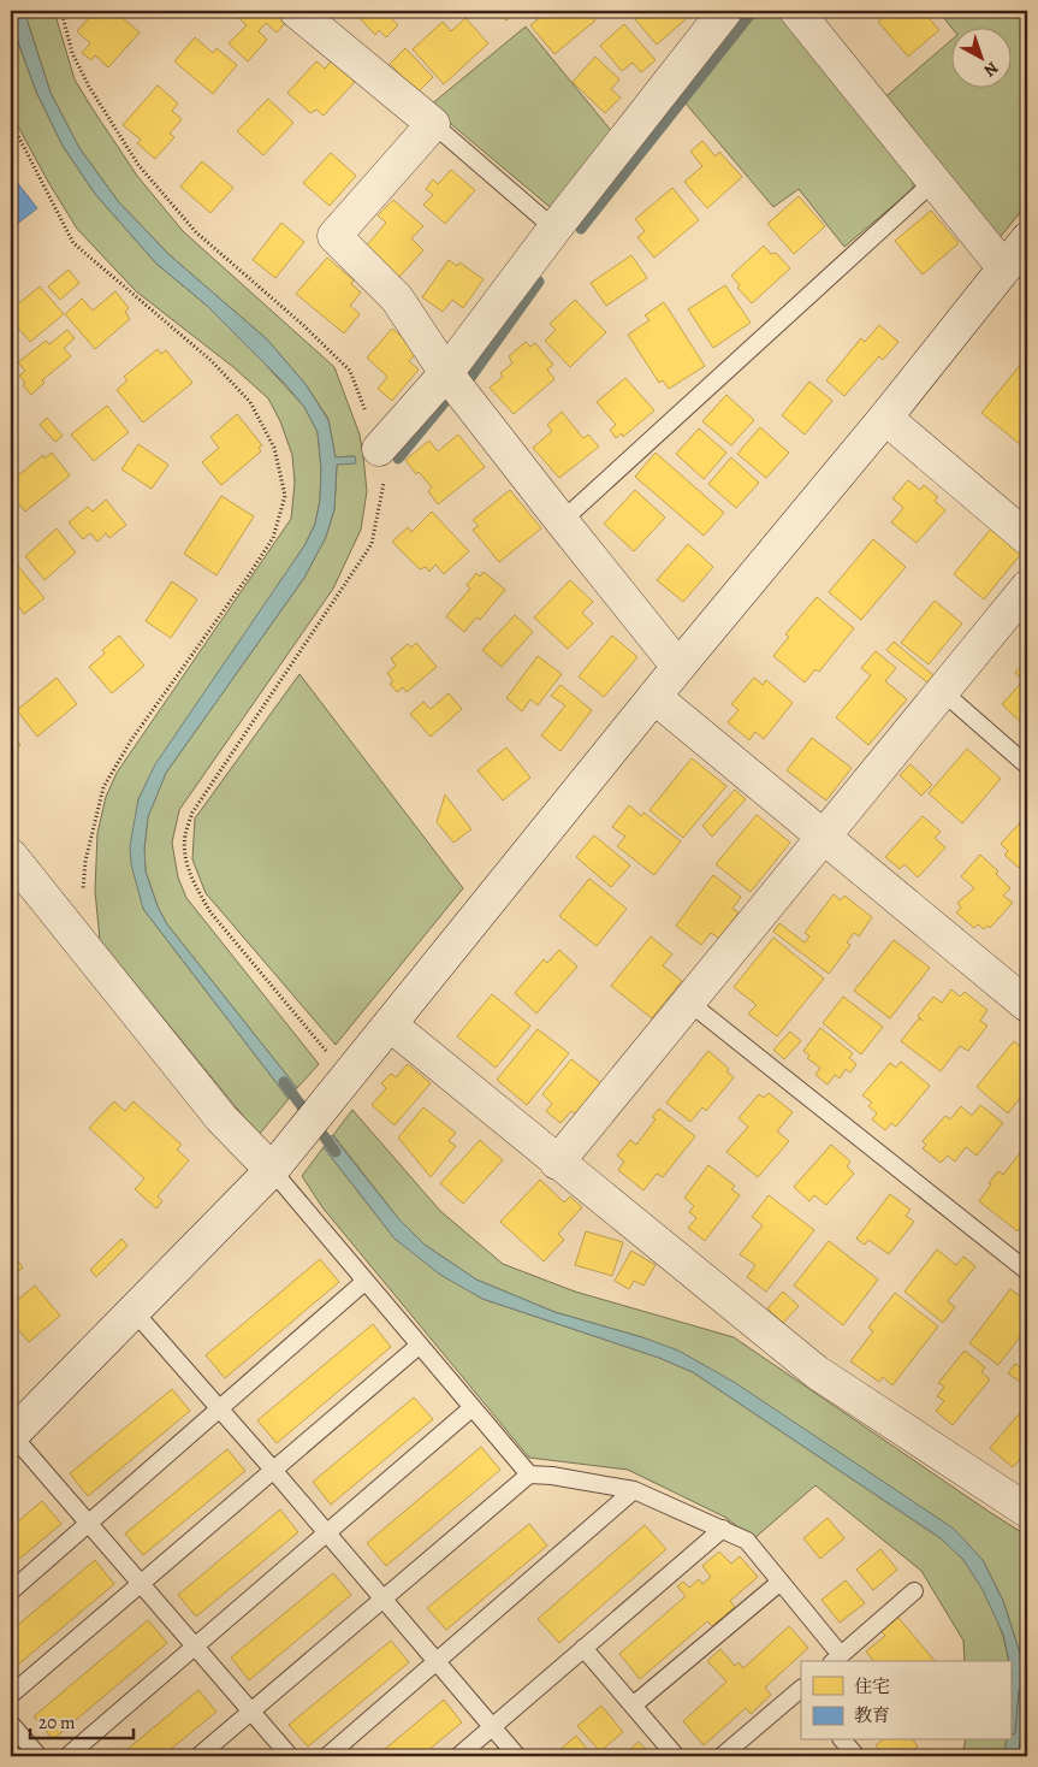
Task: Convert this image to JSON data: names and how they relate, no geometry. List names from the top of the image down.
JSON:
{
  "legend": ["住宅", "教育"],
  "scale_bar": "20 m",
  "north": "bottom right"
}
